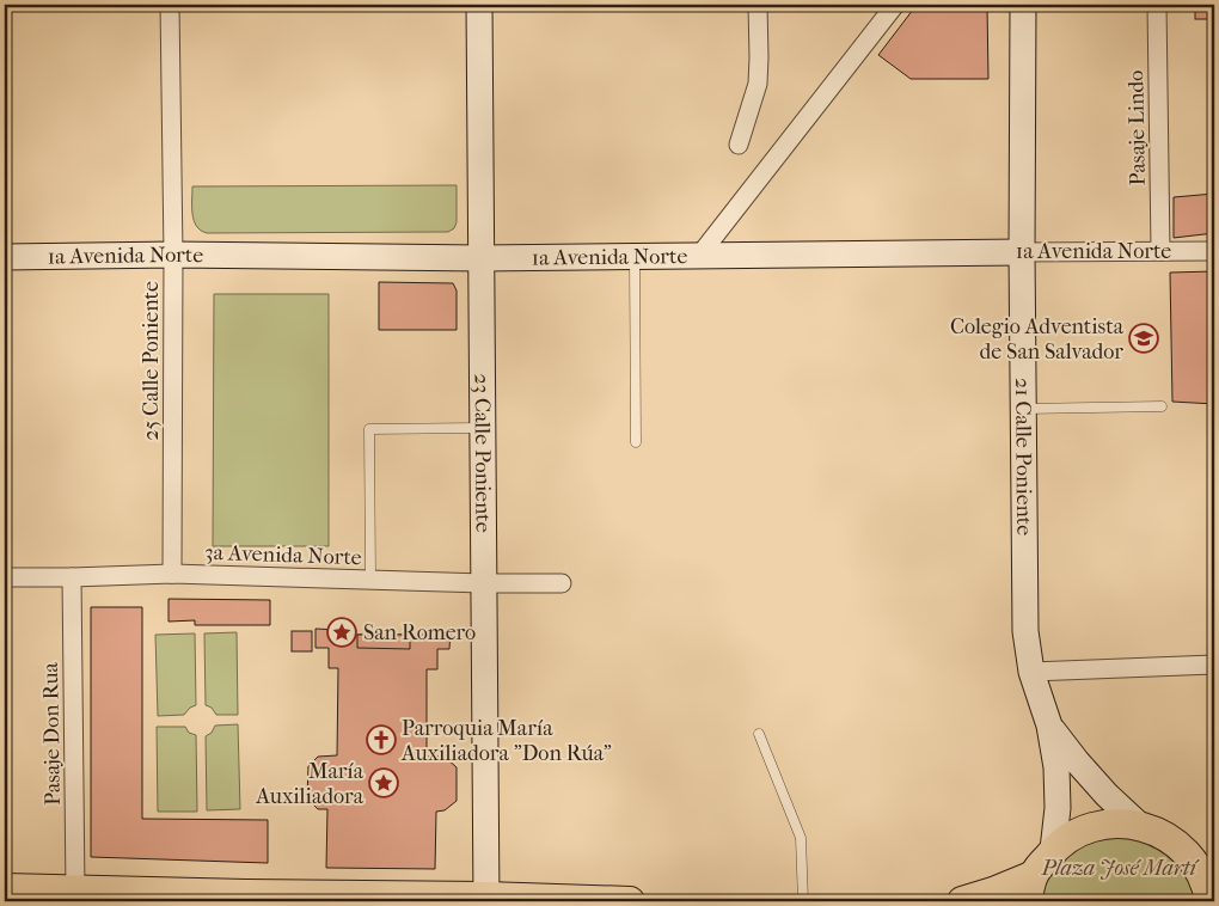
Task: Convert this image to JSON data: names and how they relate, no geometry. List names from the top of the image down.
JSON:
{
  "streets": {
    "street": [
      "Pasaje Lindo",
      "1a Avenida Norte",
      "25 Calle Poniente",
      "23 Calle Poniente",
      "21 Calle Poniente",
      "3a Avenida Norte",
      "Pasaje Don Rua"
    ]
  },
  "crossings": [
    ["Pasaje Lindo", "1a Avenida Norte"],
    ["1a Avenida Norte", "25 Calle Poniente"],
    ["1a Avenida Norte", "23 Calle Poniente"],
    ["1a Avenida Norte", "21 Calle Poniente"],
    ["25 Calle Poniente", "3a Avenida Norte"],
    ["23 Calle Poniente", "3a Avenida Norte"],
    ["3a Avenida Norte", "Pasaje Don Rua"]
  ],
  "parks": ["Plaza José Martí"],
  "places": {
    "school or university": ["Colegio Adventista de San Salvador"],
    "place": ["San Romero", "María Auxiliadora"],
    "church": ["Parroquia María Auxiliadora \"Don Rúa\""]
  }
}
